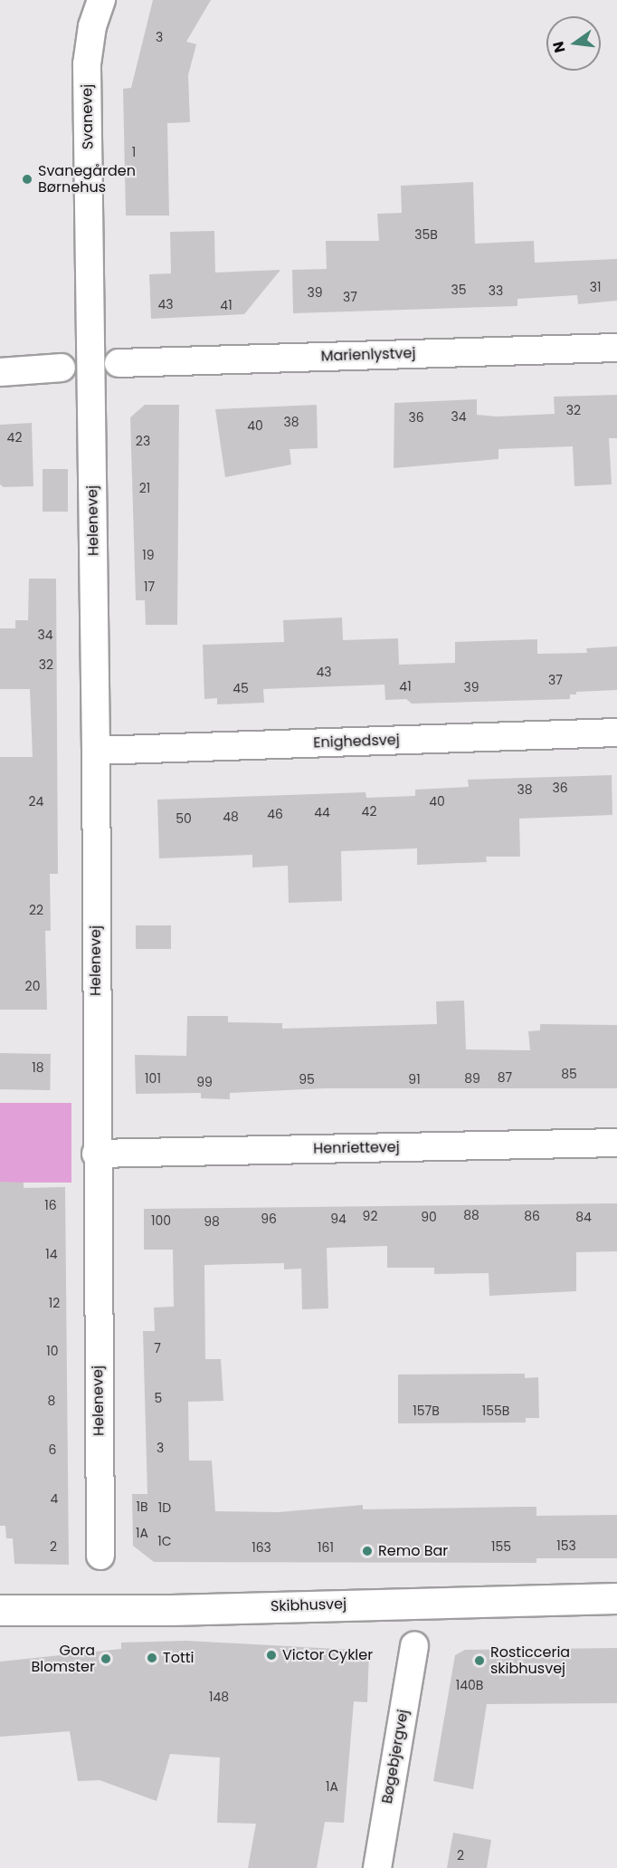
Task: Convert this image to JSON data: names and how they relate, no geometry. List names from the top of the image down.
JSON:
{
  "streets": {
    "street": [
      "Svanevej",
      "Marienlystvej",
      "Helenevej",
      "Enighedsvej",
      "Henriettevej",
      "Skibhusvej",
      "Bøgebjergvej"
    ]
  },
  "crossings": [
    ["Svanevej", "Helenevej"],
    ["Helenevej", "Enighedsvej"],
    ["Helenevej", "Henriettevej"]
  ],
  "places": [
    "Svanegården Børnehus",
    "Remo Bar",
    "Victor Cykler",
    "Totti",
    "Gora Blomster",
    "Rosticceria skibhusvej"
  ],
  "house_numbers": [
    "3",
    "1",
    "35B",
    "31",
    "35",
    "33",
    "39",
    "37",
    "43",
    "41",
    "32",
    "34",
    "36",
    "38",
    "40",
    "42",
    "23",
    "21",
    "19",
    "17",
    "34",
    "32",
    "43",
    "37",
    "41",
    "39",
    "45",
    "36",
    "38",
    "24",
    "40",
    "42",
    "44",
    "46",
    "48",
    "50",
    "22",
    "20",
    "18",
    "85",
    "87",
    "101",
    "89",
    "95",
    "91",
    "99",
    "16",
    "88",
    "92",
    "86",
    "90",
    "84",
    "96",
    "94",
    "100",
    "98",
    "14",
    "12",
    "7",
    "10",
    "5",
    "8",
    "157B",
    "155B",
    "3",
    "6",
    "4",
    "1B",
    "1D",
    "1A",
    "1C",
    "153",
    "2",
    "155",
    "163",
    "161",
    "140B",
    "148",
    "1A",
    "2"
  ],
  "north": "left"
}
